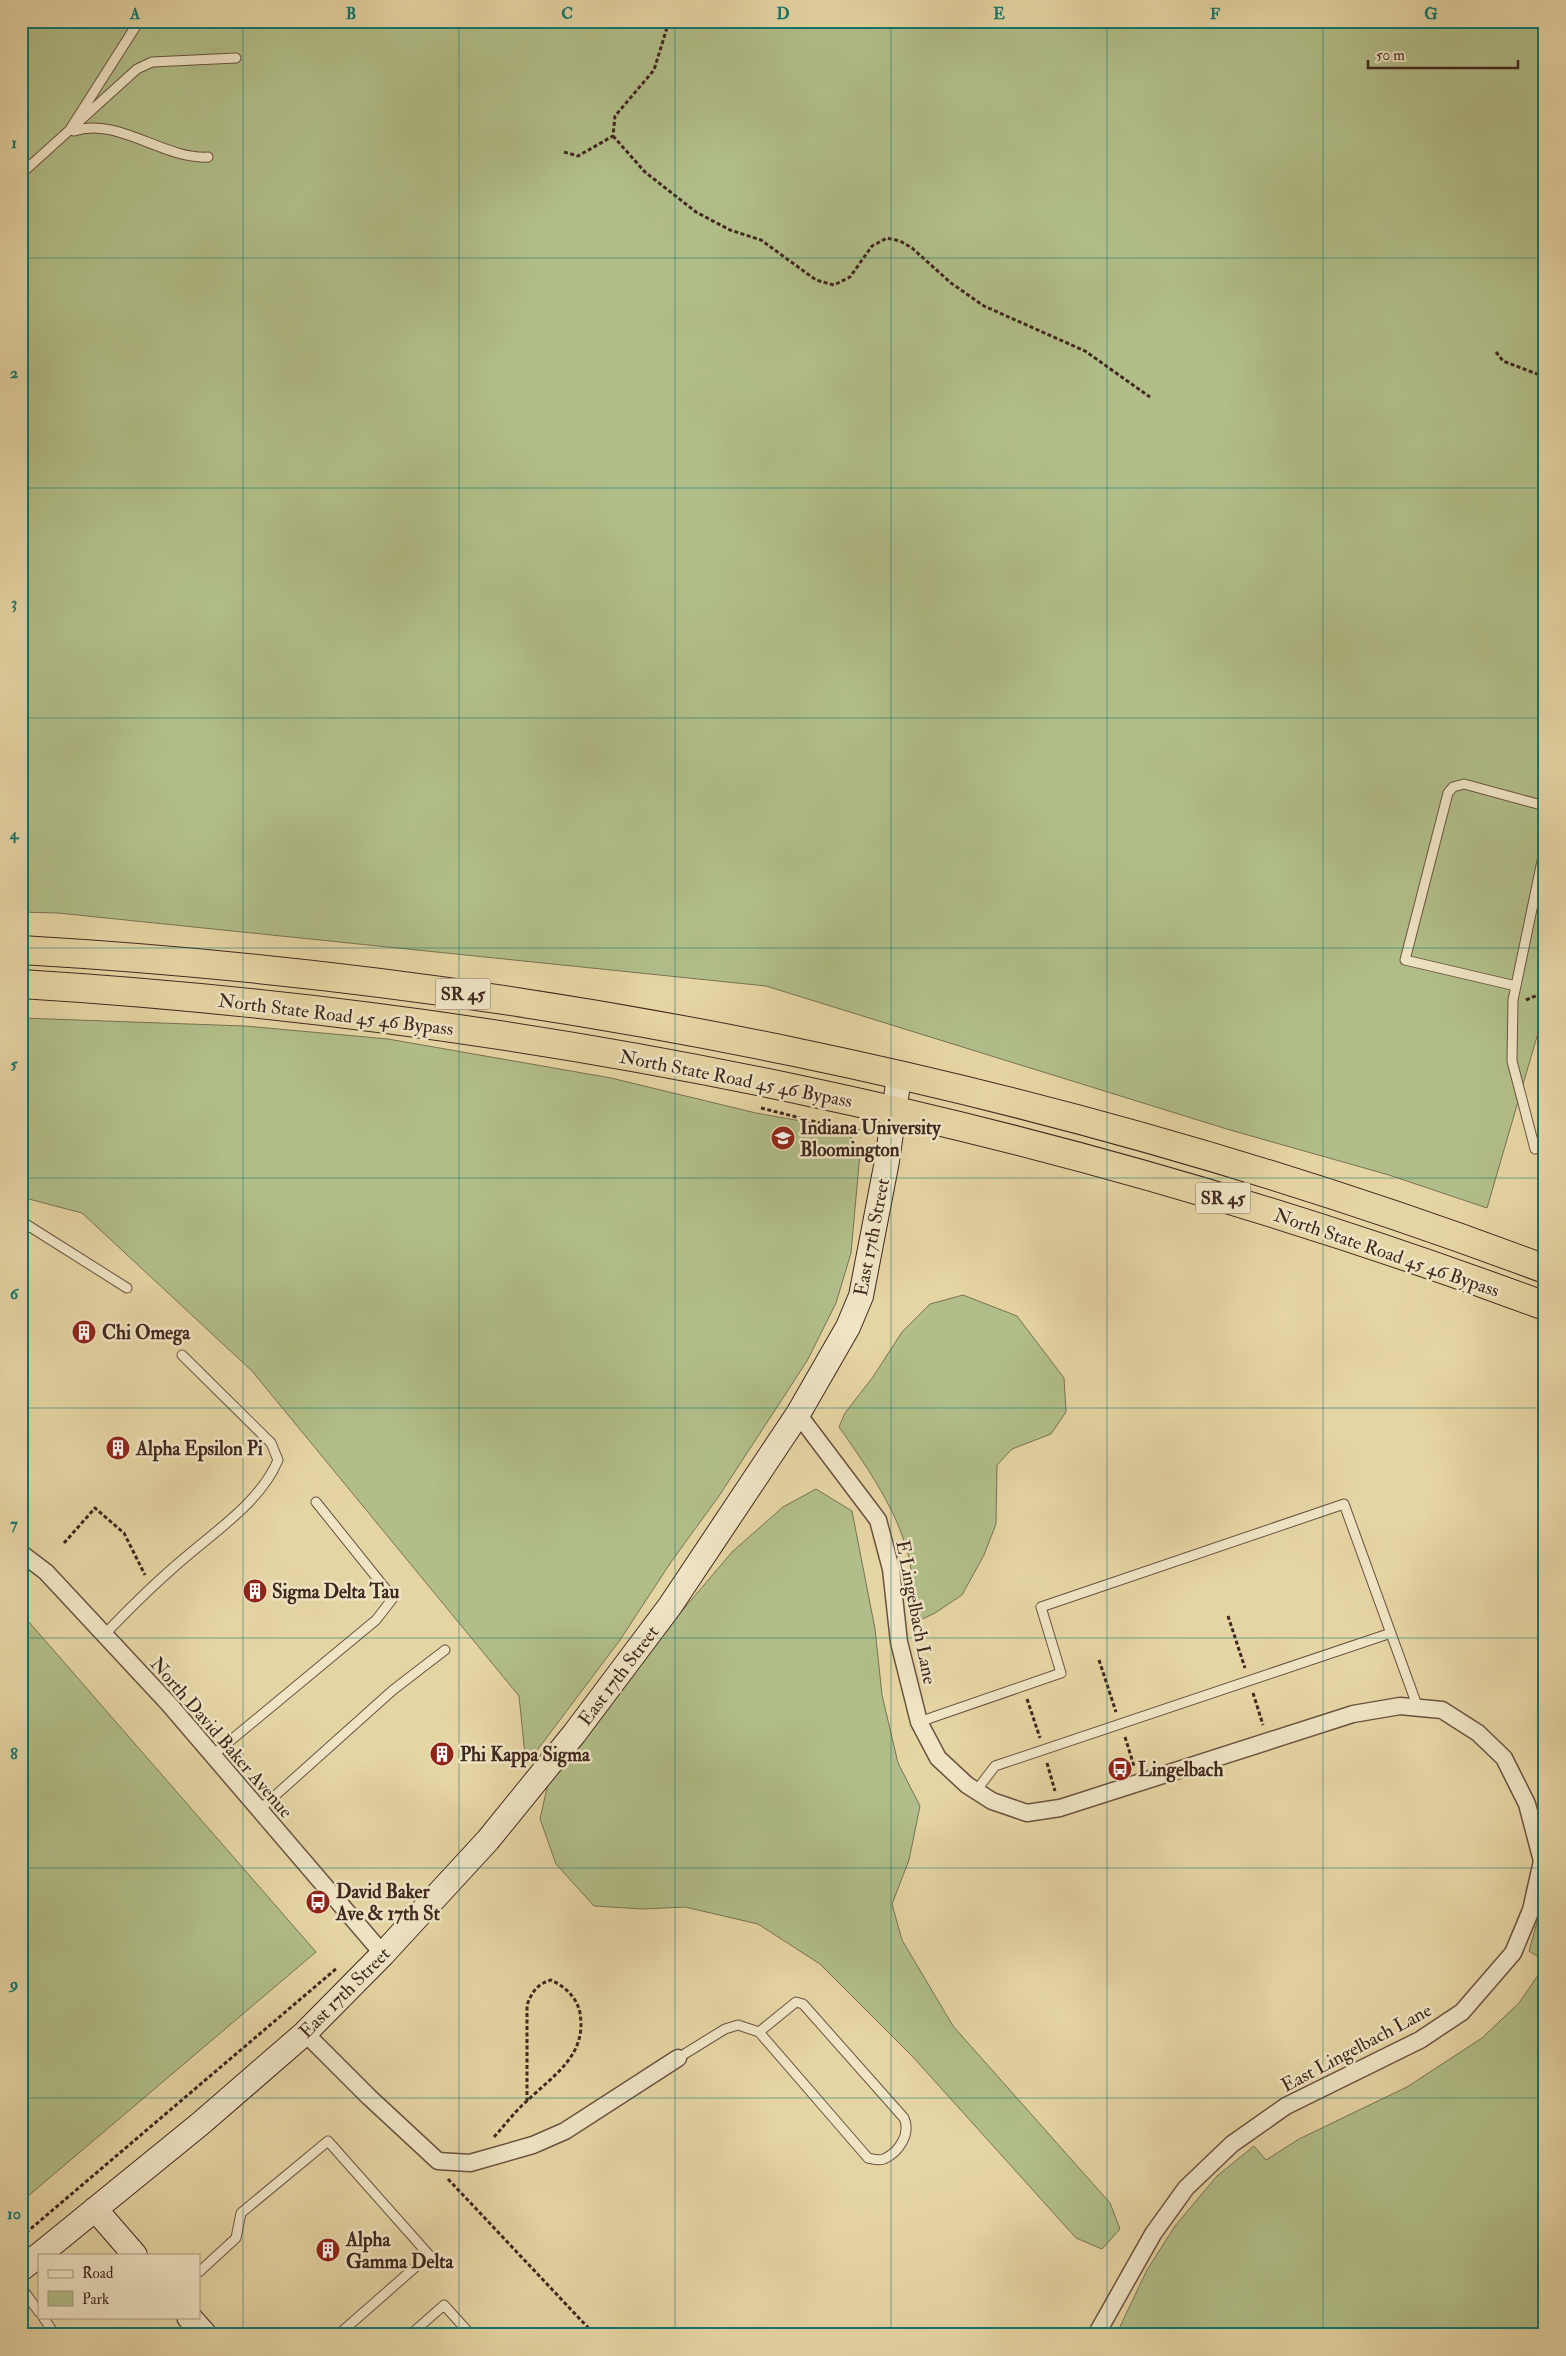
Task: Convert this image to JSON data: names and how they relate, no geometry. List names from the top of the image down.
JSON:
{
  "streets": {
    "highway": ["SR 45", "North State Road 45 46 Bypass"],
    "main road": ["East 17th Street"],
    "street": ["E Lingelbach Lane", "North David Baker Avenue", "East Lingelbach Lane"]
  },
  "crossings": [
    ["SR 45", "North State Road 45 46 Bypass"],
    ["SR 45", "East 17th Street"],
    ["North State Road 45 46 Bypass", "East 17th Street"],
    ["East 17th Street", "E Lingelbach Lane"],
    ["East 17th Street", "North David Baker Avenue"],
    ["E Lingelbach Lane", "East Lingelbach Lane"]
  ],
  "places": {
    "school or university": ["Indiana University Bloomington"],
    "building": [
      "Chi Omega",
      "Alpha Epsilon Pi",
      "Sigma Delta Tau",
      "Phi Kappa Sigma",
      "Alpha Gamma Delta"
    ],
    "bus stop": ["Lingelbach", "David Baker Ave & 17th St"]
  },
  "legend": ["Road", "Park"],
  "scale_bar": "50 m",
  "grid": {
    "columns": [
      "A",
      "B",
      "C",
      "D",
      "E",
      "F",
      "G"
    ],
    "rows": [
      "1",
      "2",
      "3",
      "4",
      "5",
      "6",
      "7",
      "8",
      "9",
      "10"
    ]
  }
}
